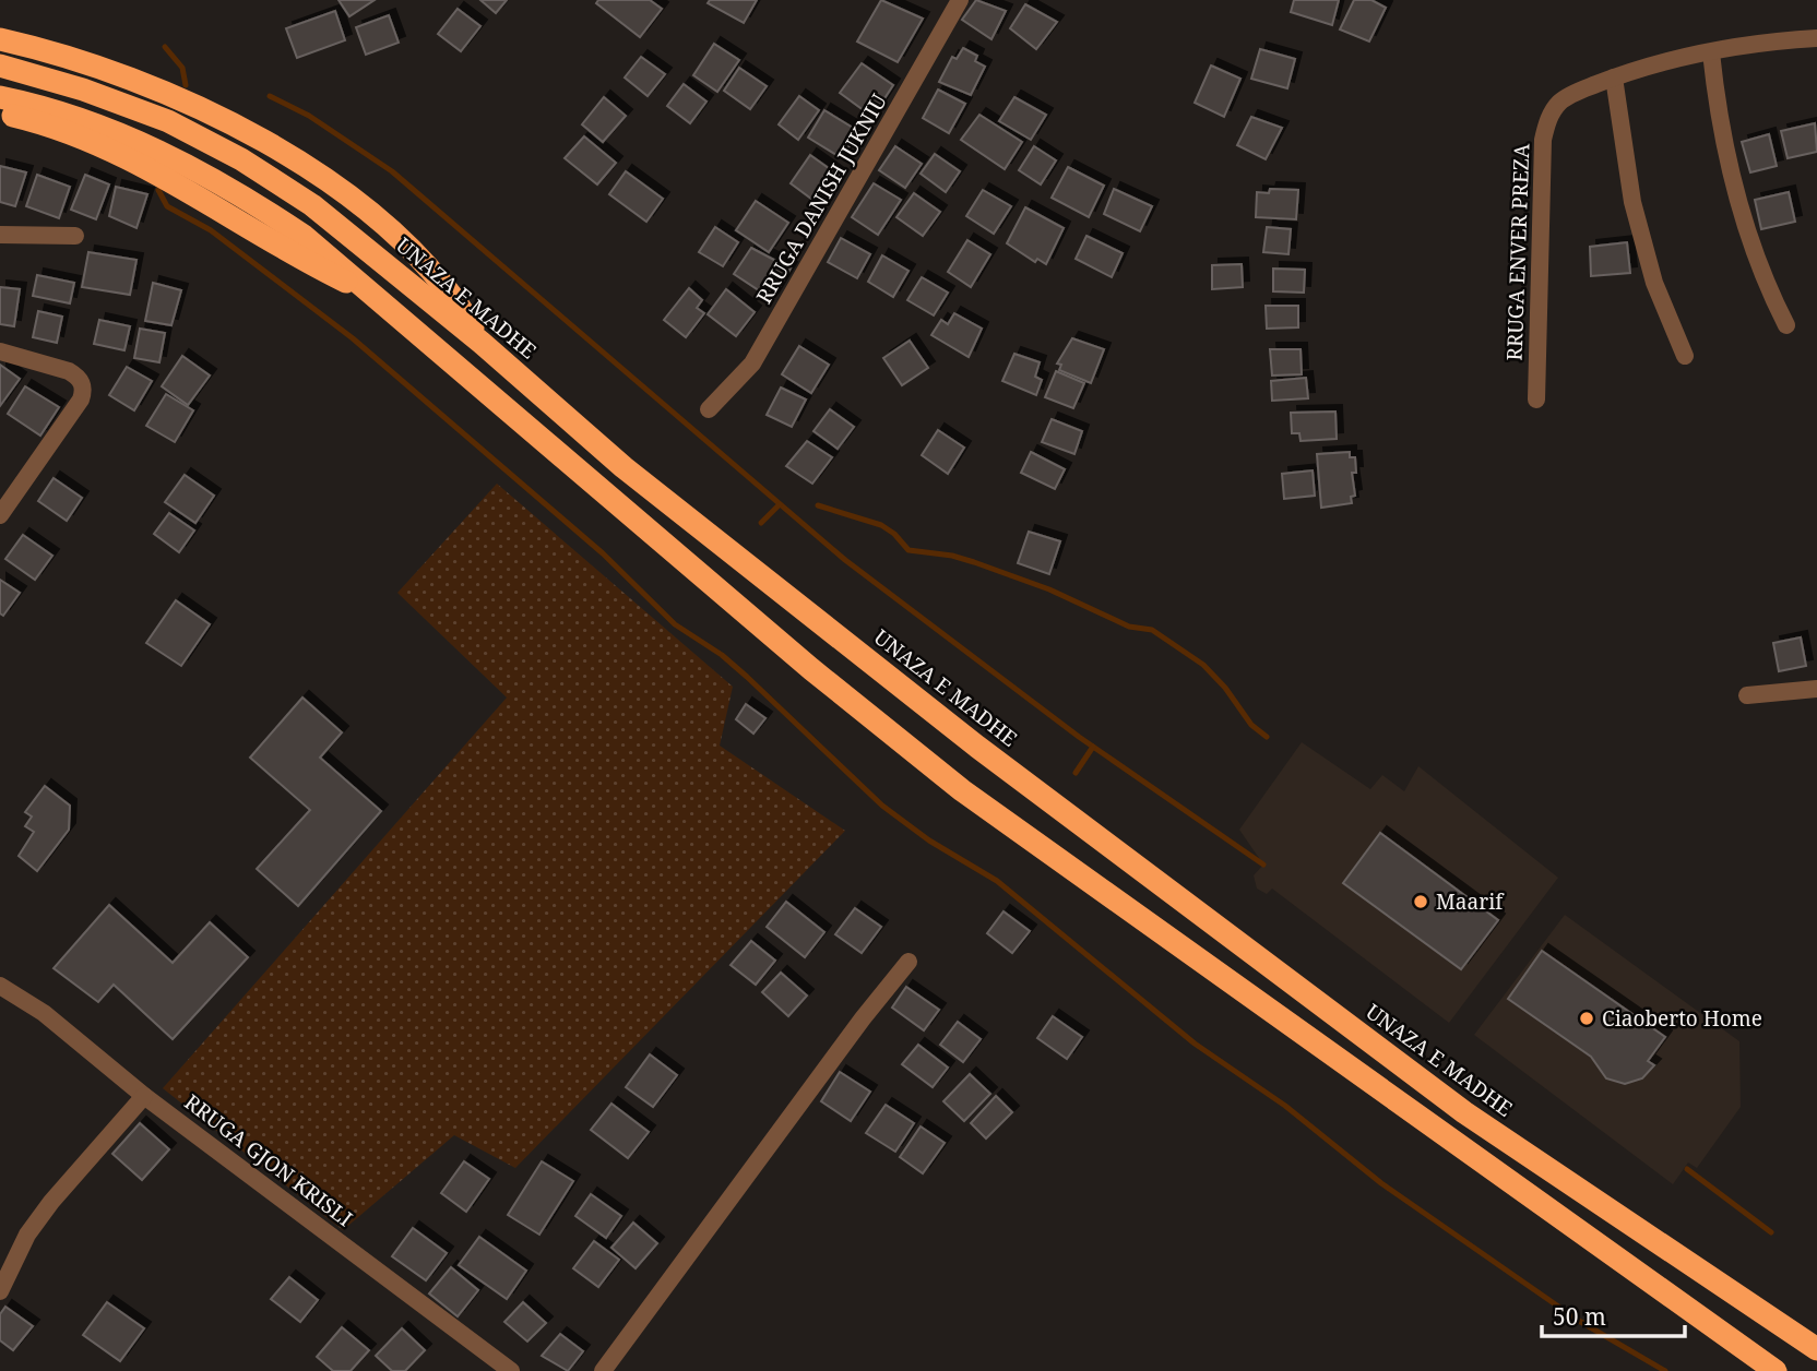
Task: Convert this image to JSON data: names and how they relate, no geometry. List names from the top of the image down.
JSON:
{
  "streets": {
    "highway": ["UNAZA E MADHE"],
    "street": ["RRUGA DANISH JUKNIU", "RRUGA ENVER PREZA", "RRUGA GJON KRISLI"]
  },
  "places": ["Maarif", "Ciaoberto Home"],
  "scale_bar": "50 m"
}
